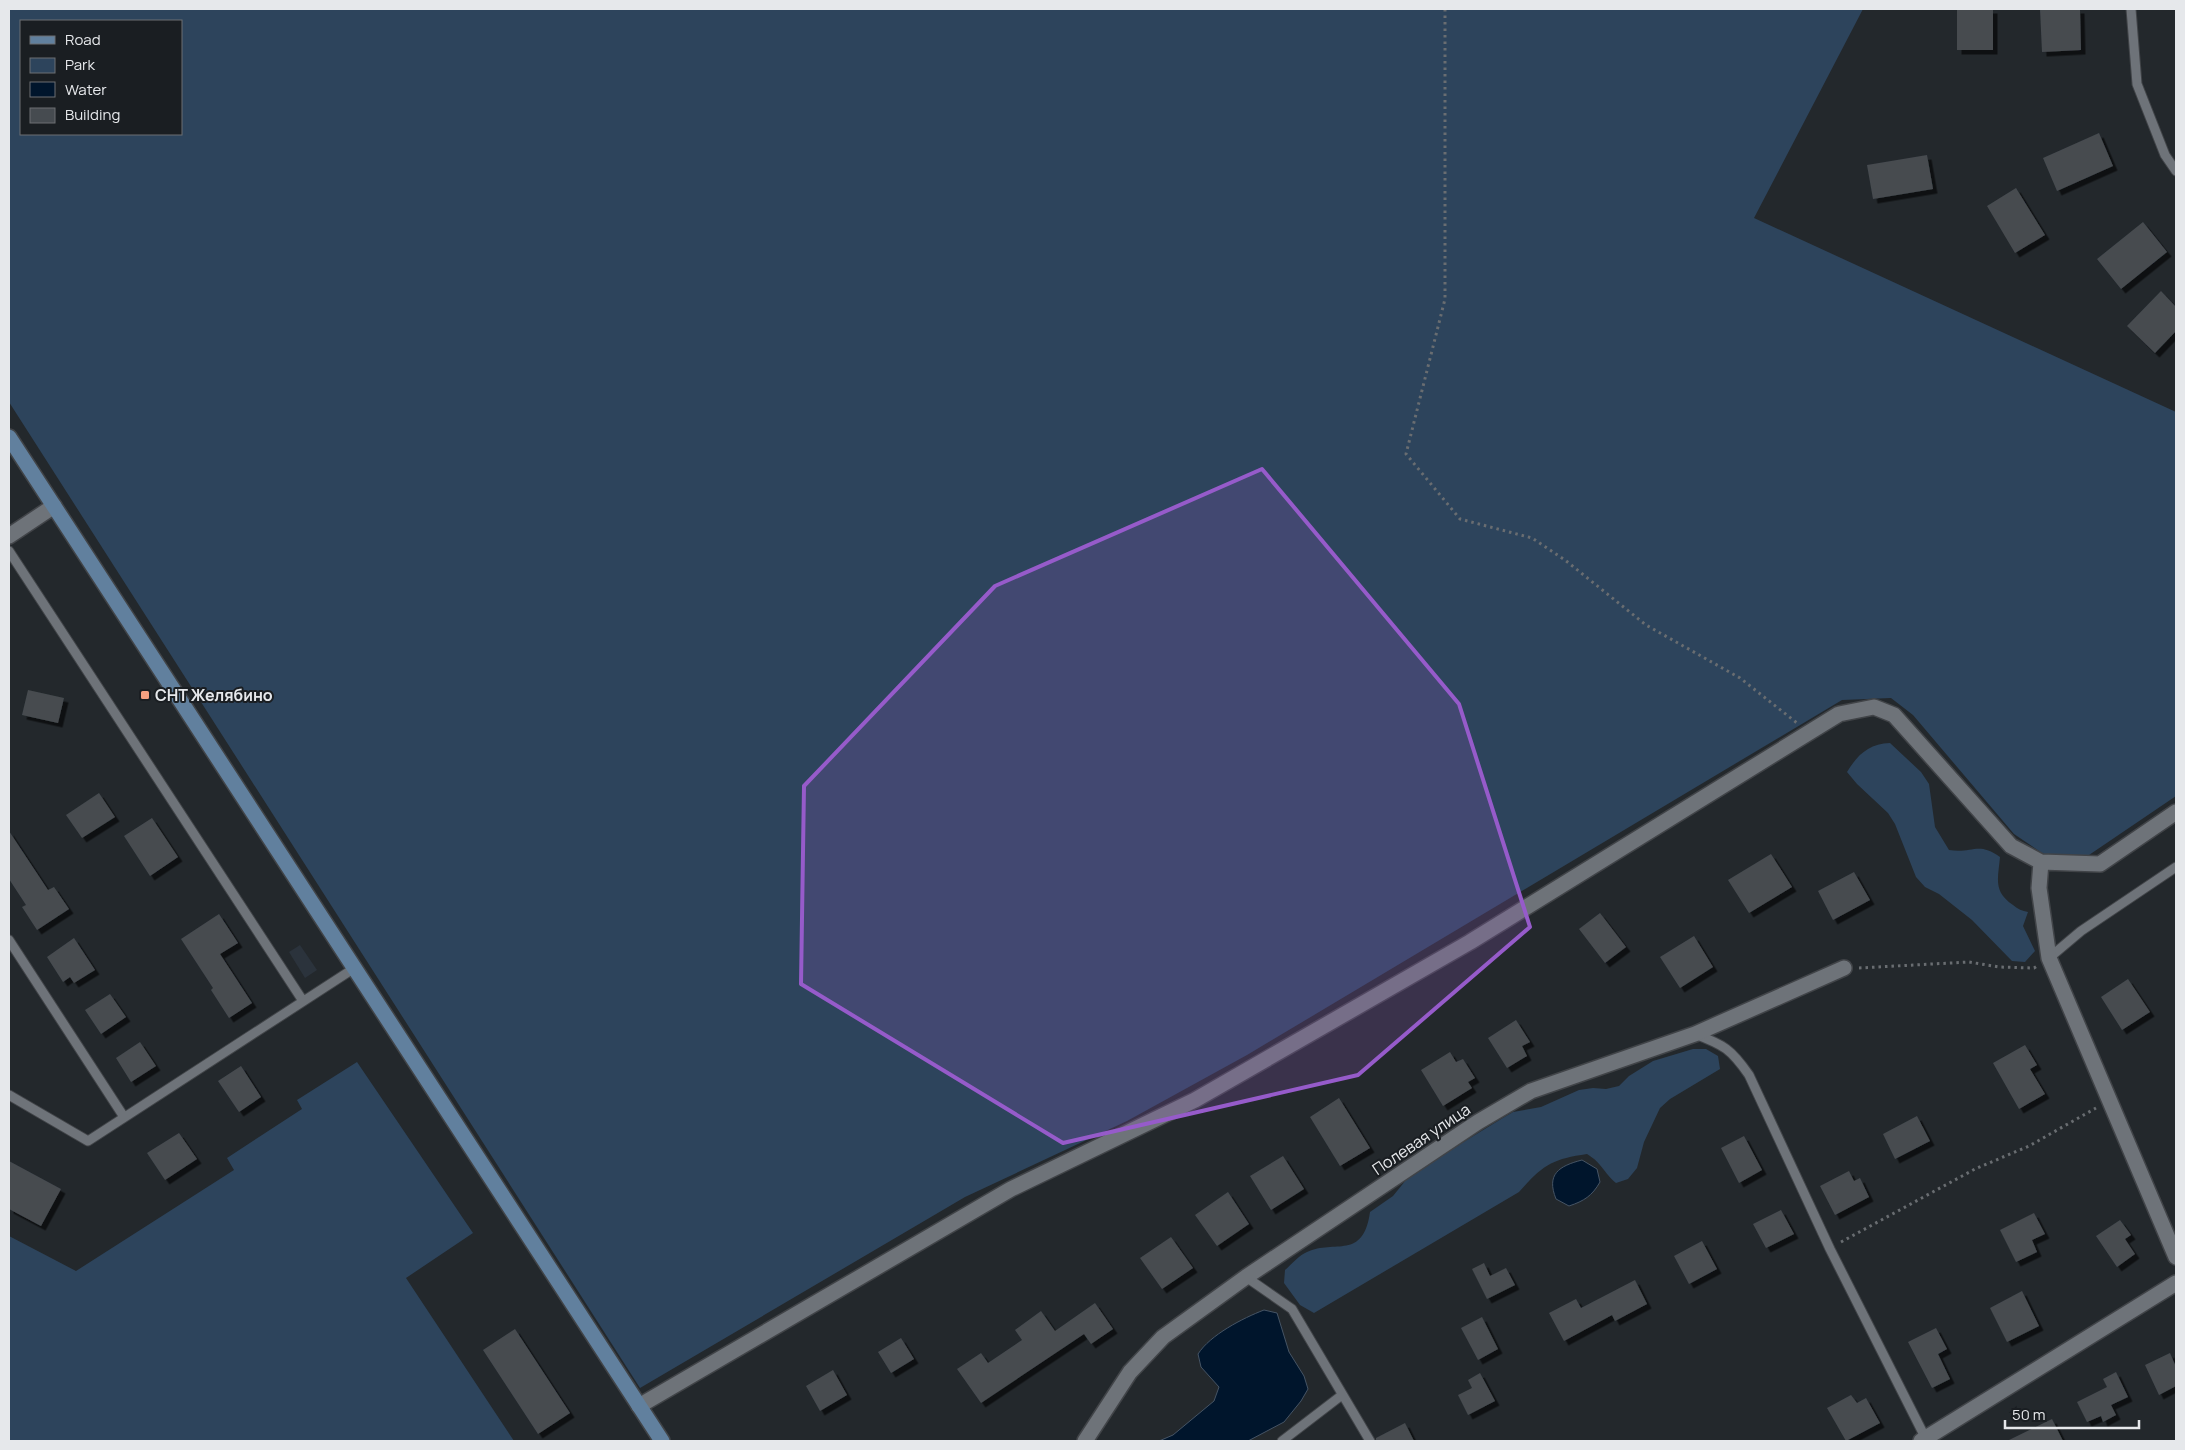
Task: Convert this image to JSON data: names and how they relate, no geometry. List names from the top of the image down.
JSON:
{
  "streets": {
    "street": ["Полевая улица"]
  },
  "places": {
    "transit": ["СНТ Желябино"]
  },
  "legend": [
    "Road",
    "Park",
    "Water",
    "Building"
  ],
  "scale_bar": "50 m"
}
